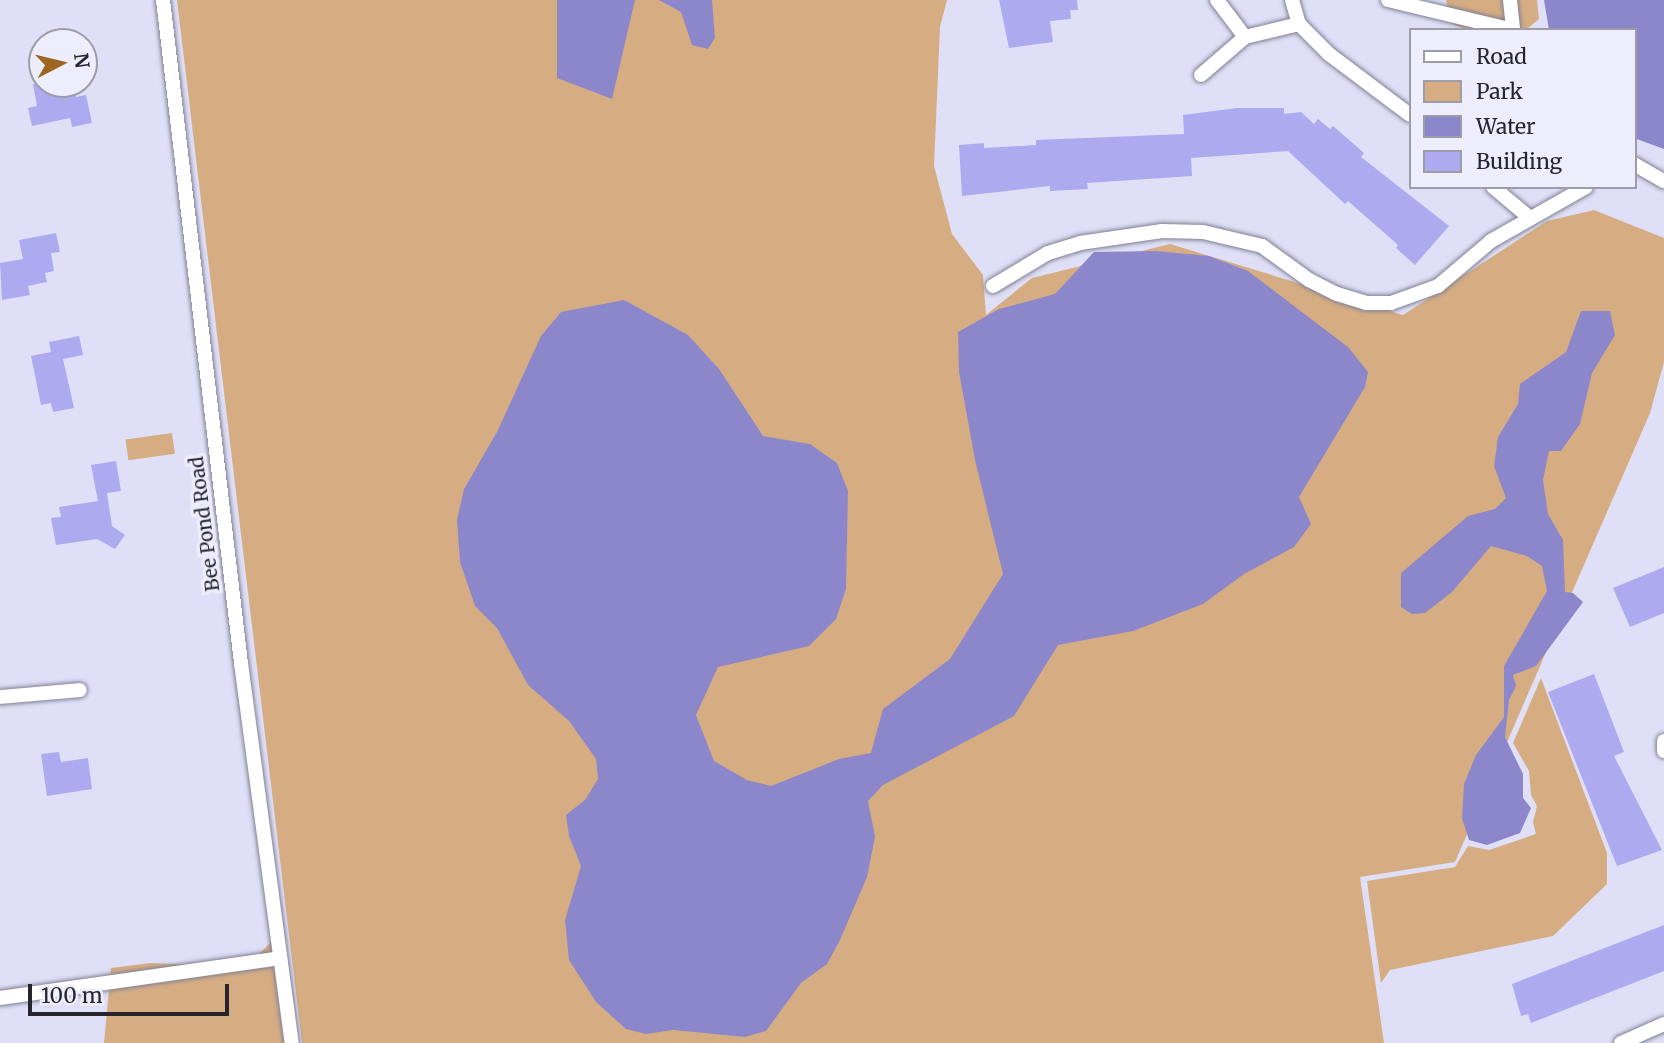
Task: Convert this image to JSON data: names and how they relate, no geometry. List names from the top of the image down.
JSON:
{
  "streets": {
    "street": ["Bee Pond Road"]
  },
  "legend": [
    "Road",
    "Park",
    "Water",
    "Building"
  ],
  "scale_bar": "100 m",
  "north": "right"
}
